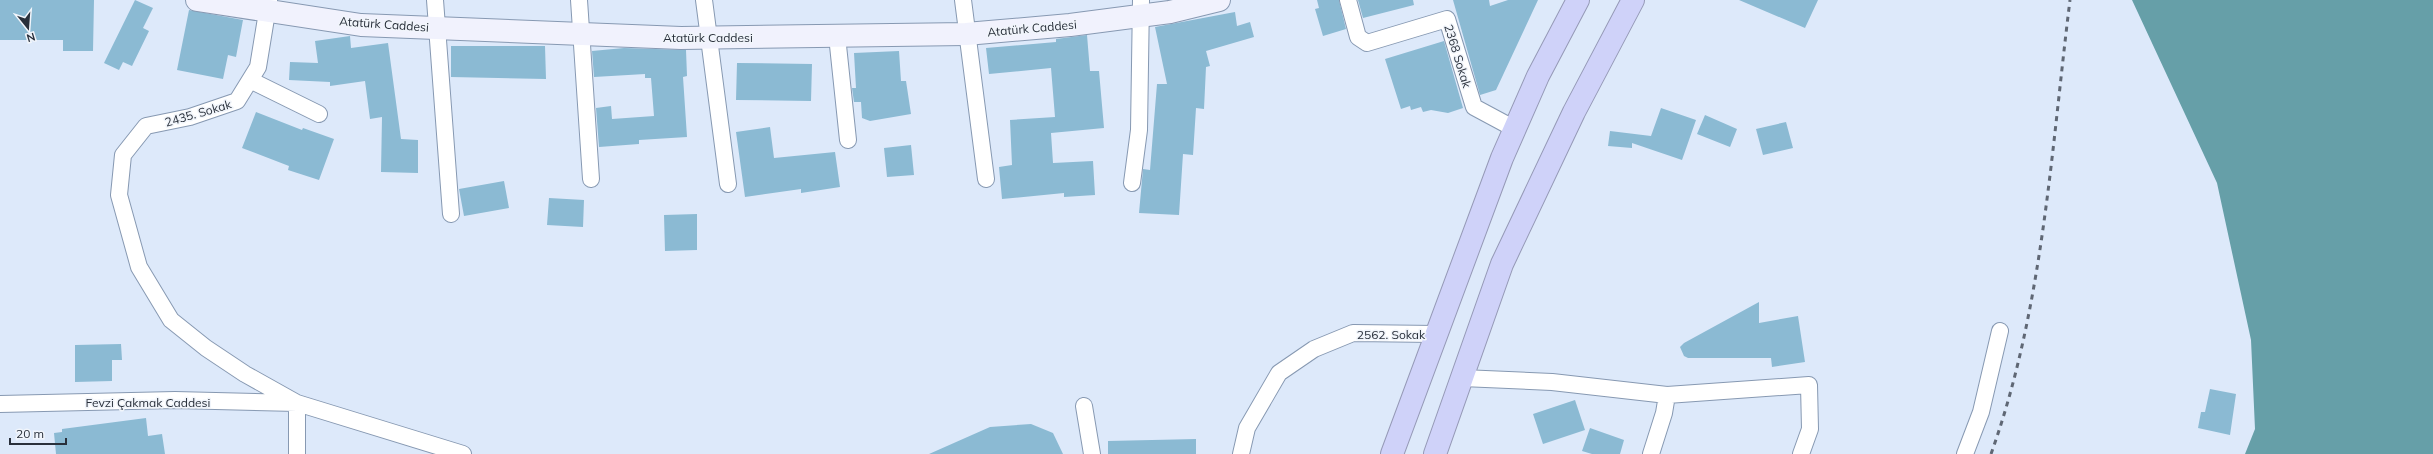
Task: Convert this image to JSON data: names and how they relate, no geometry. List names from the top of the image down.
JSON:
{
  "streets": {
    "street": [
      "Atatürk Caddesi",
      "2368 Sokak",
      "2435. Sokak",
      "2562. Sokak",
      "Fevzi Çakmak Caddesi"
    ]
  },
  "crossings": [
    ["Atatürk Caddesi", "2435. Sokak"],
    ["2435. Sokak", "Fevzi Çakmak Caddesi"]
  ],
  "scale_bar": "20 m",
  "north": "bottom"
}
